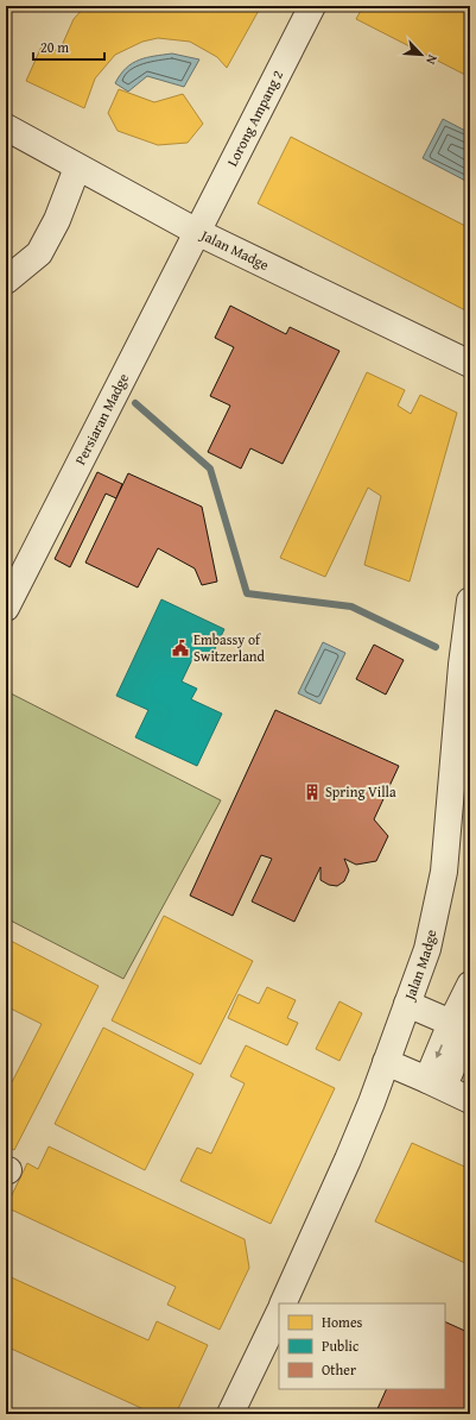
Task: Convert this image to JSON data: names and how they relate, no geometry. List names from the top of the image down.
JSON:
{
  "streets": {
    "street": ["Lorong Ampang 2", "Jalan Madge", "Persiaran Madge"]
  },
  "crossings": [
    ["Lorong Ampang 2", "Jalan Madge"],
    ["Lorong Ampang 2", "Persiaran Madge"],
    ["Jalan Madge", "Persiaran Madge"]
  ],
  "places": {
    "public building": ["Embassy of Switzerland"],
    "building": ["Spring Villa"]
  },
  "legend": ["Homes", "Public", "Other"],
  "scale_bar": "20 m",
  "north": "bottom right"
}
